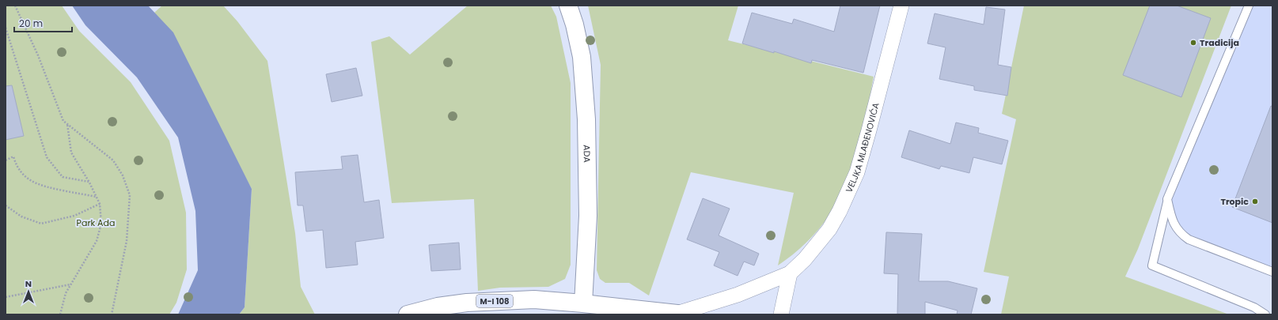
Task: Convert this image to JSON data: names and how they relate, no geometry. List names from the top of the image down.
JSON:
{
  "streets": {
    "street": ["VELJKA MLAĐENOVIĆA", "ADA", "M-I 108"]
  },
  "crossings": [
    ["VELJKA MLAĐENOVIĆA", "M-I 108"],
    ["ADA", "M-I 108"]
  ],
  "parks": ["Park Ada"],
  "places": ["Tradicija", "Tropic"],
  "scale_bar": "20 m",
  "north": "top"
}
